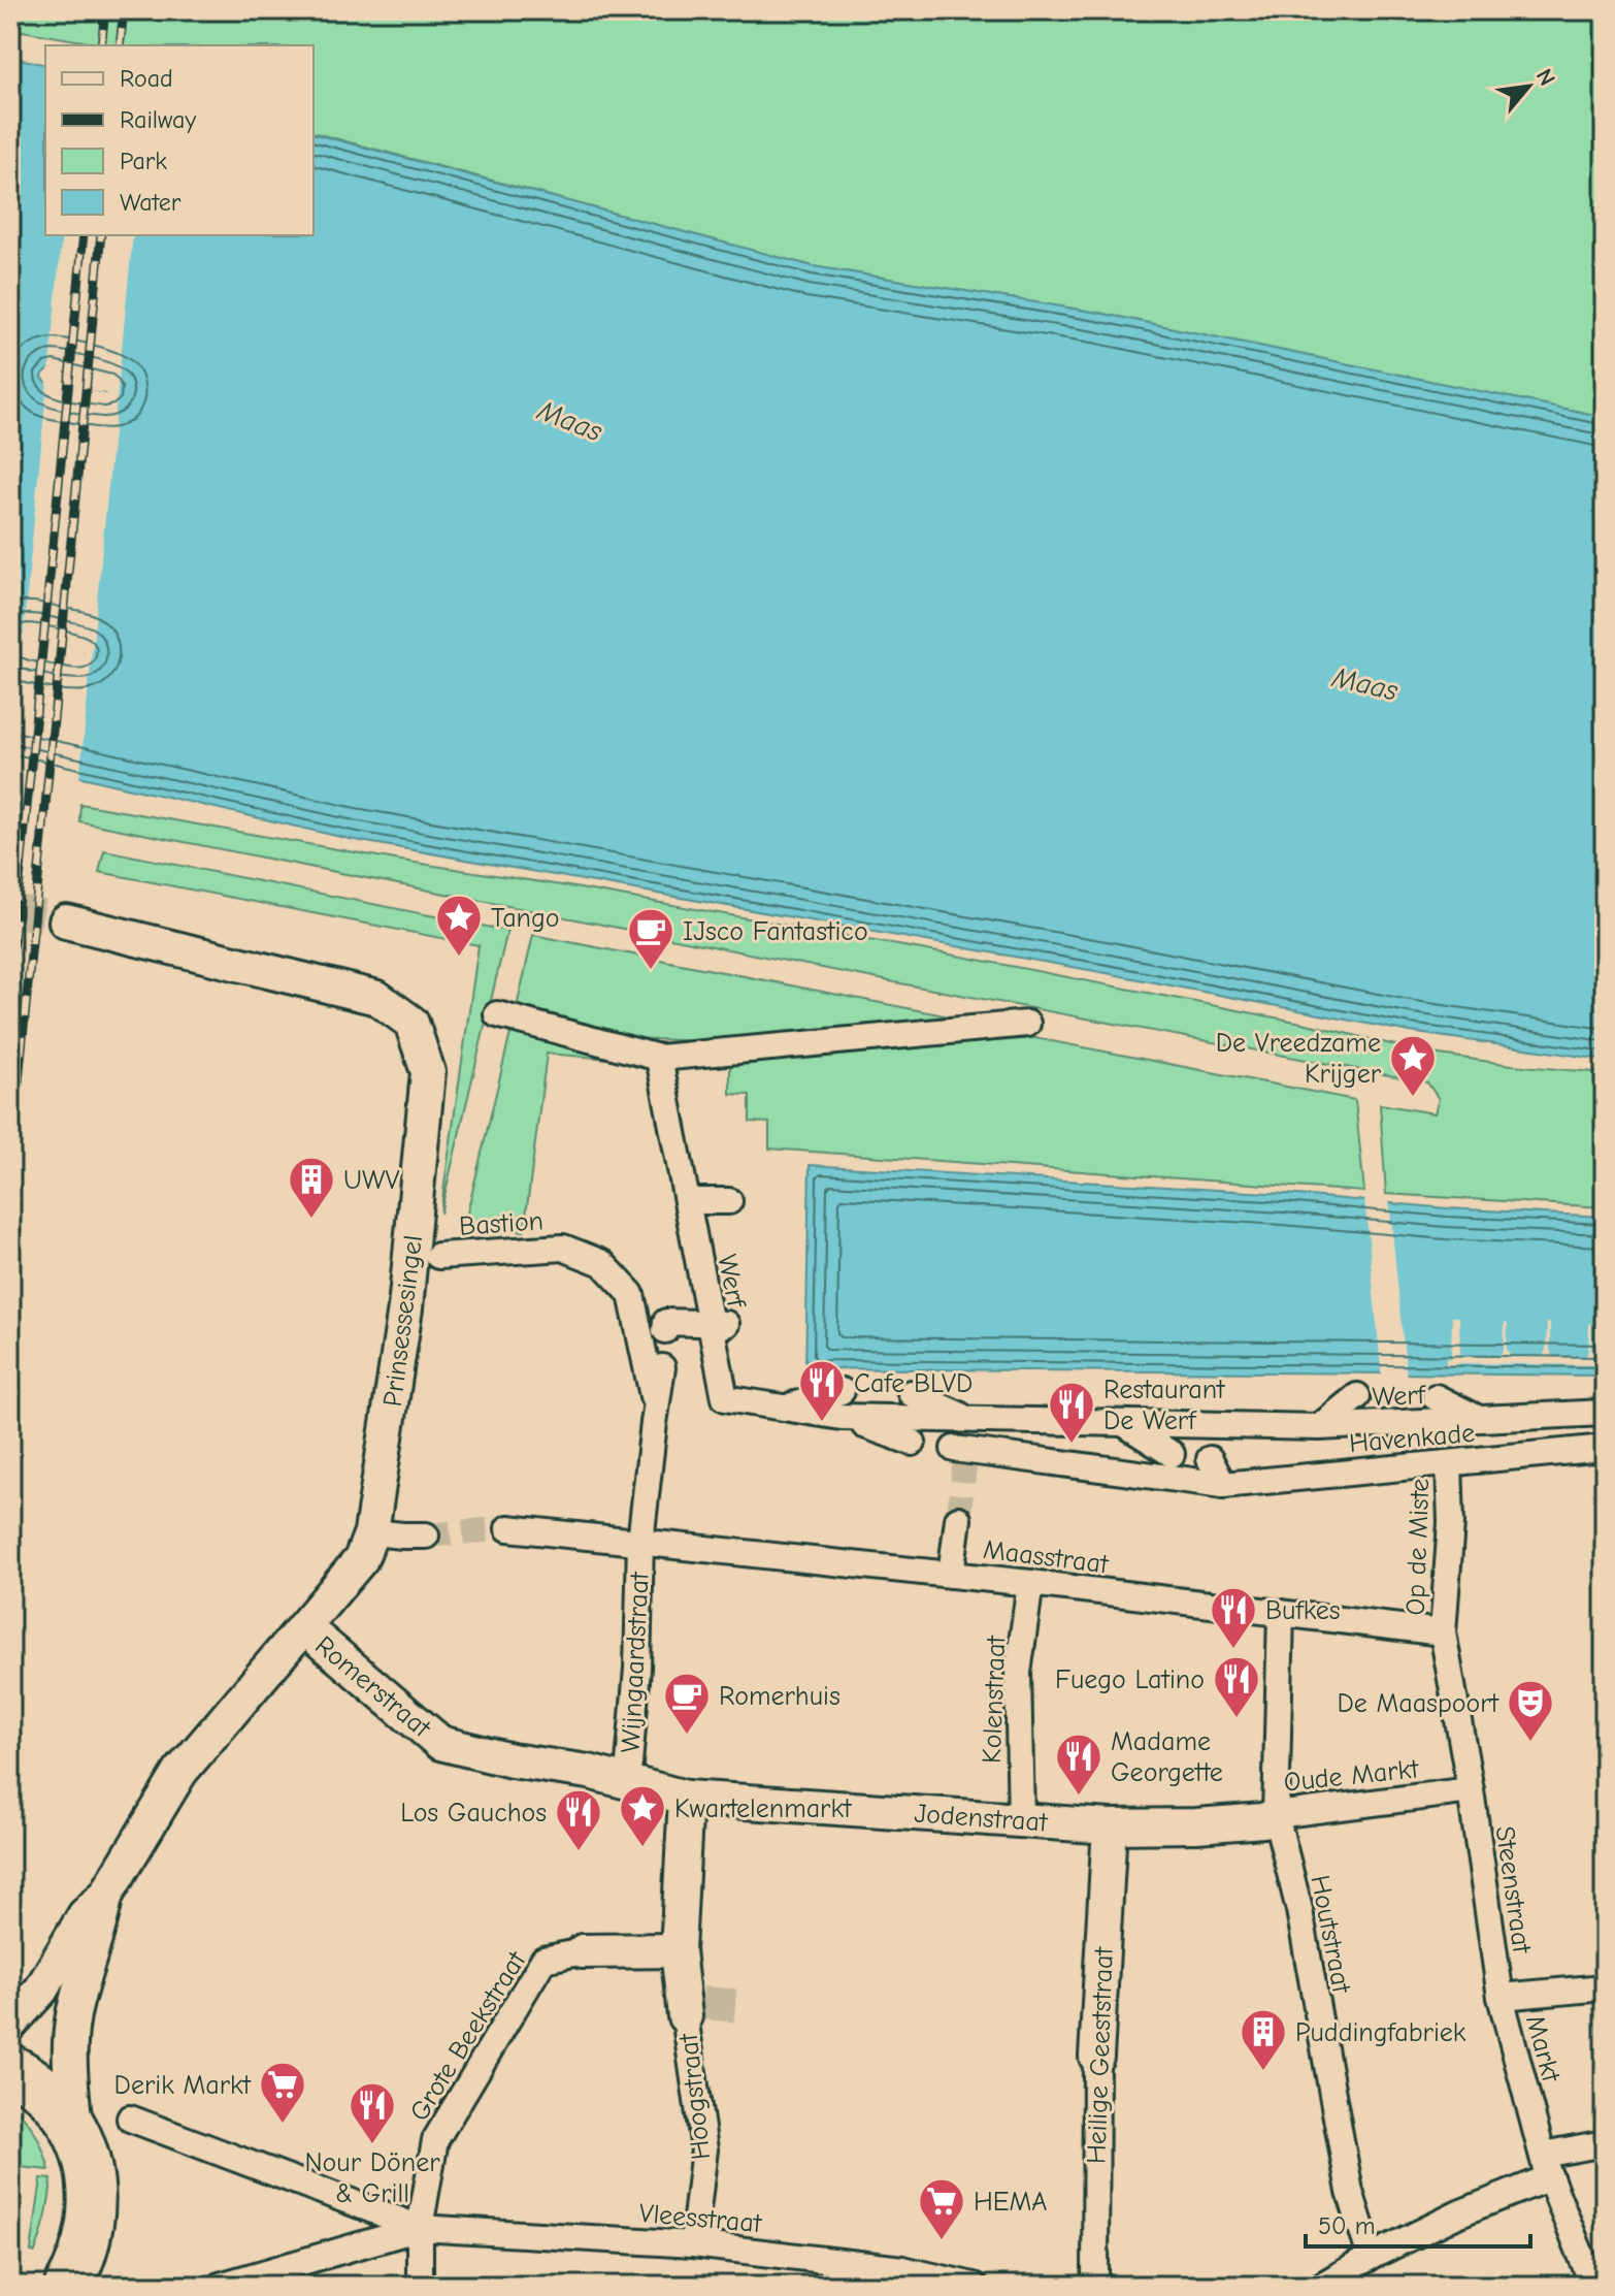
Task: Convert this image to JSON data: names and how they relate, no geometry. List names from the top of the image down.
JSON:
{
  "streets": {
    "street": [
      "Bastion",
      "Werf",
      "Prinsessesingel",
      "Havenkade",
      "Op de Miste",
      "Maasstraat",
      "Wijngaardstraat",
      "Romerstraat",
      "Kolenstraat",
      "Oude Markt",
      "Jodenstraat",
      "Steenstraat",
      "Houtstraat",
      "Grote Beekstraat",
      "Markt",
      "Heilige Geeststraat",
      "Hoogstraat",
      "Vleesstraat"
    ]
  },
  "crossings": [
    ["Bastion", "Maasstraat"],
    ["Bastion", "Wijngaardstraat"],
    ["Prinsessesingel", "Romerstraat"],
    ["Havenkade", "Op de Miste"],
    ["Op de Miste", "Maasstraat"],
    ["Maasstraat", "Wijngaardstraat"],
    ["Maasstraat", "Kolenstraat"],
    ["Maasstraat", "Oude Markt"],
    ["Wijngaardstraat", "Romerstraat"],
    ["Kolenstraat", "Jodenstraat"],
    ["Oude Markt", "Jodenstraat"],
    ["Oude Markt", "Steenstraat"],
    ["Oude Markt", "Houtstraat"],
    ["Jodenstraat", "Houtstraat"],
    ["Jodenstraat", "Heilige Geeststraat"],
    ["Steenstraat", "Markt"],
    ["Grote Beekstraat", "Vleesstraat"],
    ["Hoogstraat", "Vleesstraat"]
  ],
  "water": ["Maas"],
  "places": {
    "place": ["Tango", "De Vreedzame Krijger", "Kwartelenmarkt"],
    "cafe": ["IJsco Fantastico", "Romerhuis"],
    "building": ["UWV", "Puddingfabriek"],
    "restaurant": [
      "Cafe BLVD",
      "Restaurant De Werf",
      "Bufkes",
      "Fuego Latino",
      "Madame Georgette",
      "Los Gauchos",
      "Nour Döner & Grill"
    ],
    "theatre": ["De Maaspoort"],
    "supermarket": ["Derik Markt", "HEMA"]
  },
  "legend": [
    "Road",
    "Railway",
    "Park",
    "Water"
  ],
  "scale_bar": "50 m",
  "north": "top right"
}
